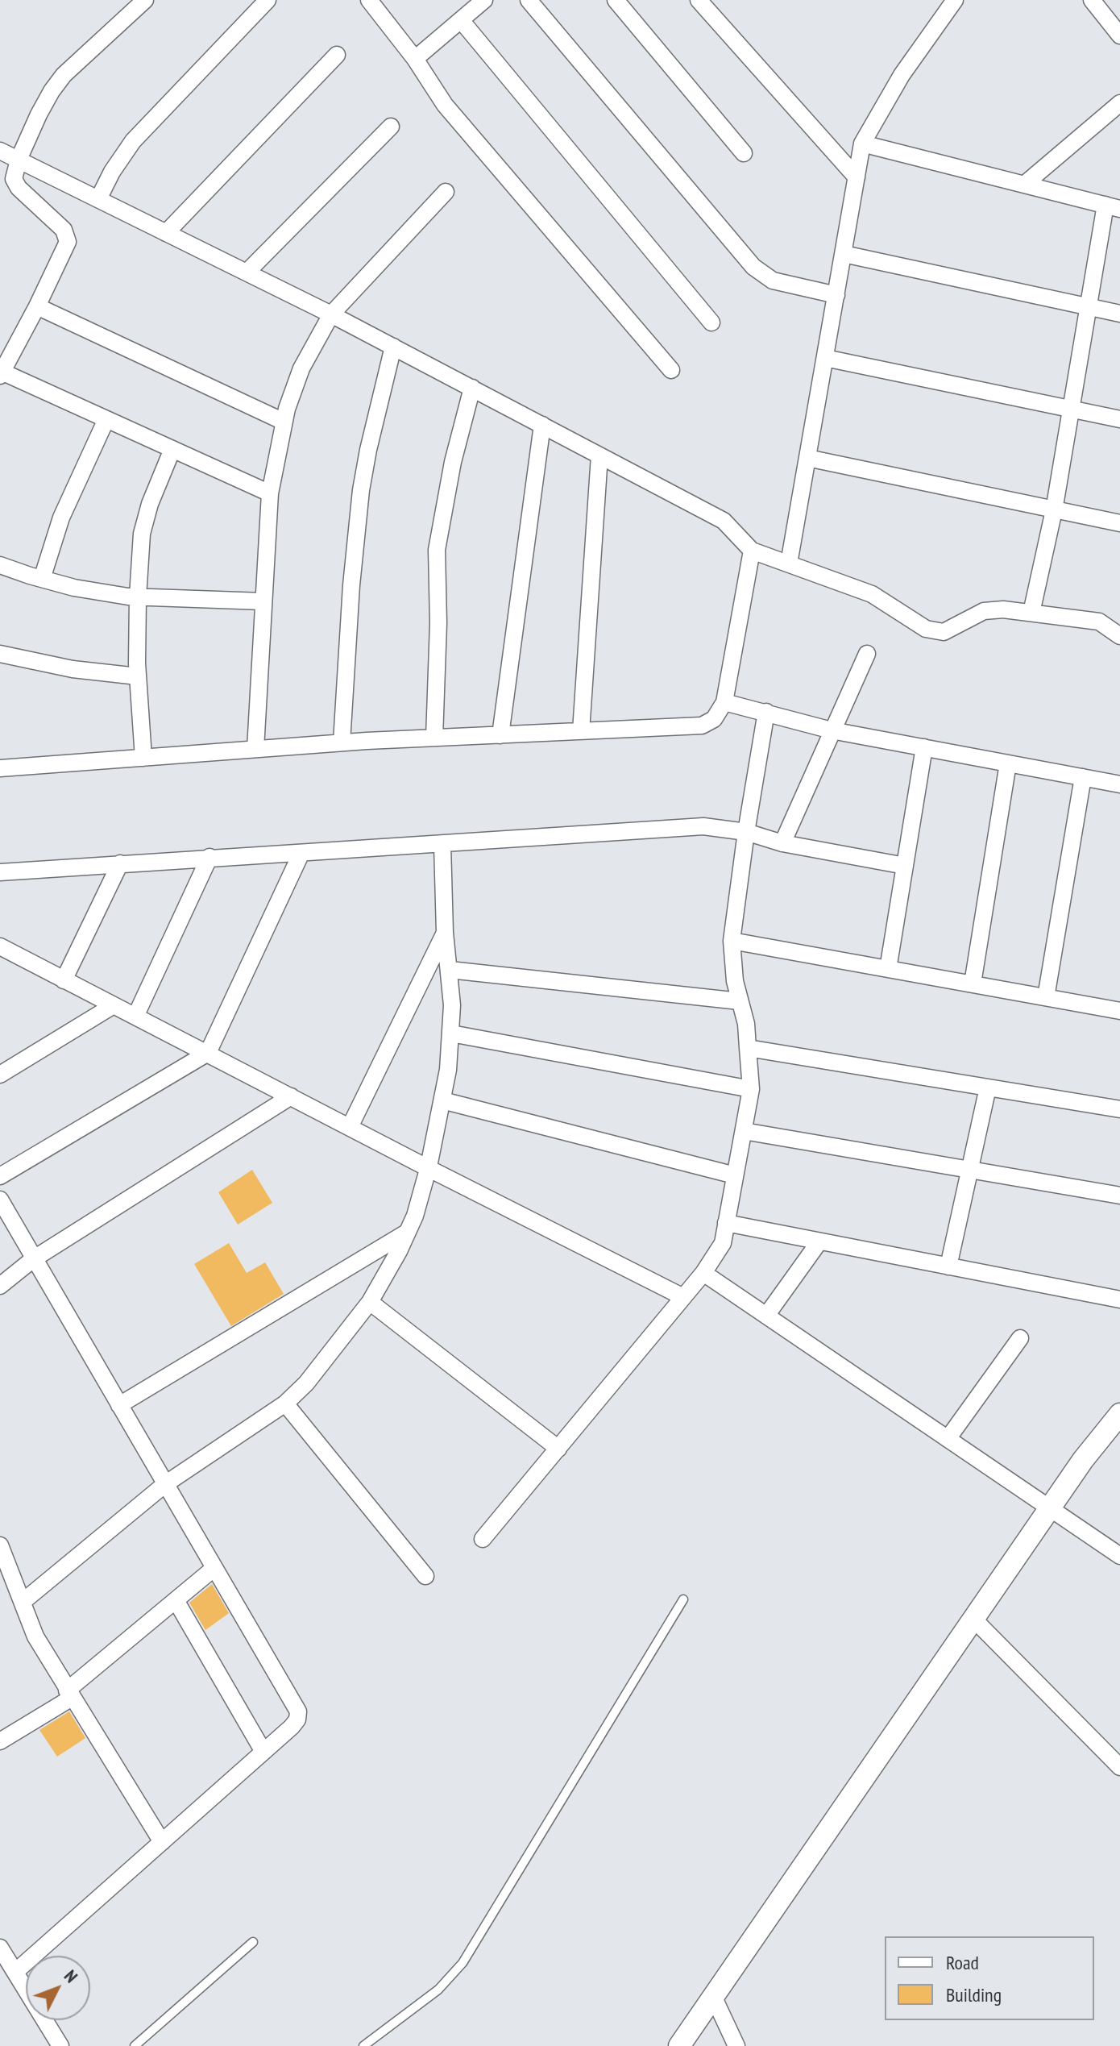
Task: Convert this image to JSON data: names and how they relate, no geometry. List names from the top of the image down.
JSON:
{
  "legend": ["Road", "Building"],
  "north": "top right"
}
